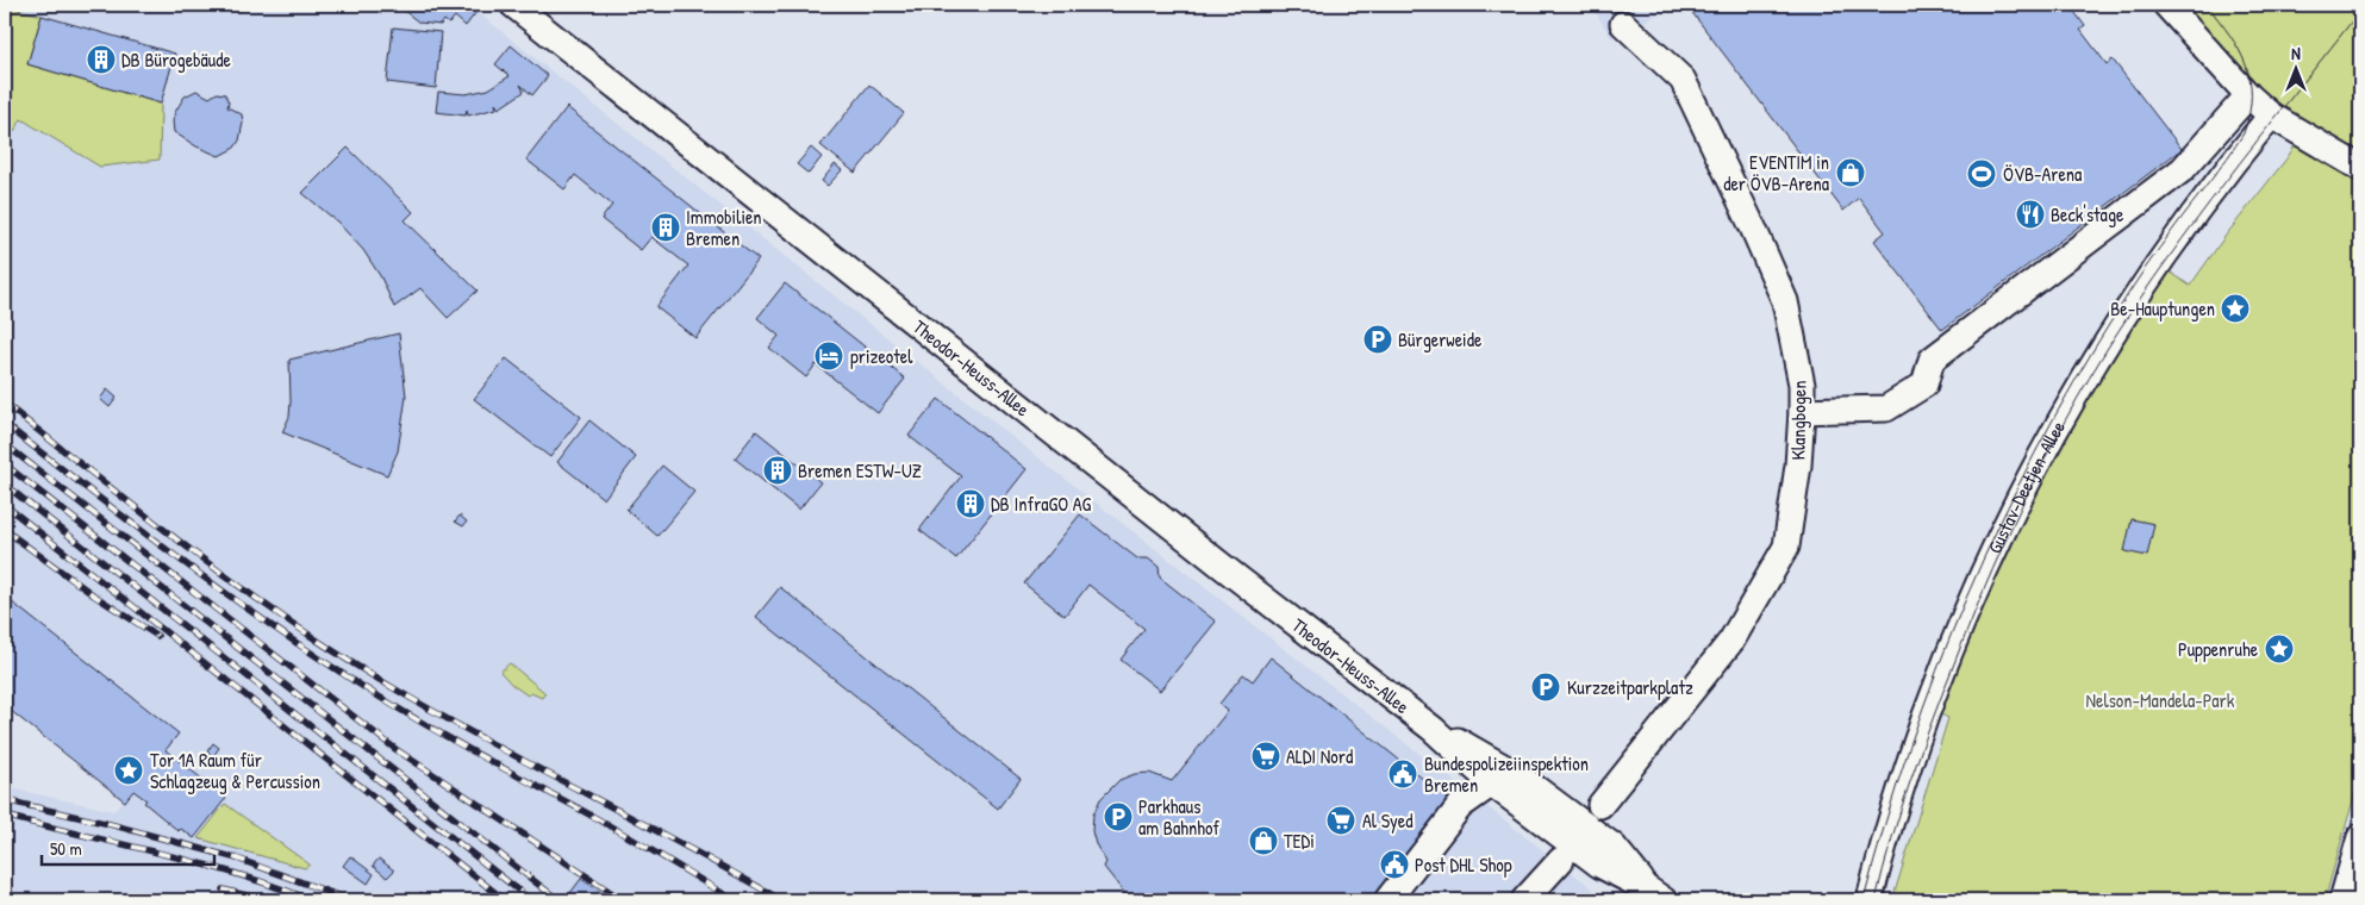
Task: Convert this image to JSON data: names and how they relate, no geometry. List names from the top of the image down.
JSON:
{
  "streets": {
    "street": ["Theodor-Heuss-Allee", "Klangbogen", "Gustav-Deetjen-Allee"]
  },
  "parks": ["Nelson-Mandela-Park"],
  "places": {
    "building": [
      "DB Bürogebäude",
      "Immobilien Bremen",
      "Bremen ESTW-UZ",
      "DB InfraGO AG"
    ],
    "shop": ["EVENTIM in der ÖVB-Arena", "TEDi"],
    "sports": ["ÖVB-Arena"],
    "restaurant": ["Beck'stage"],
    "place": ["Be-Hauptungen", "Puppenruhe", "Tor 1A Raum für Schlagzeug & Percussion"],
    "parking": ["Bürgerweide", "Kurzzeitparkplatz", "Parkhaus am Bahnhof"],
    "hotel": ["prizeotel"],
    "supermarket": ["ALDI Nord", "Al Syed"],
    "public building": ["Bundespolizeiinspektion Bremen", "Post DHL Shop"]
  },
  "scale_bar": "50 m",
  "north": "top"
}
